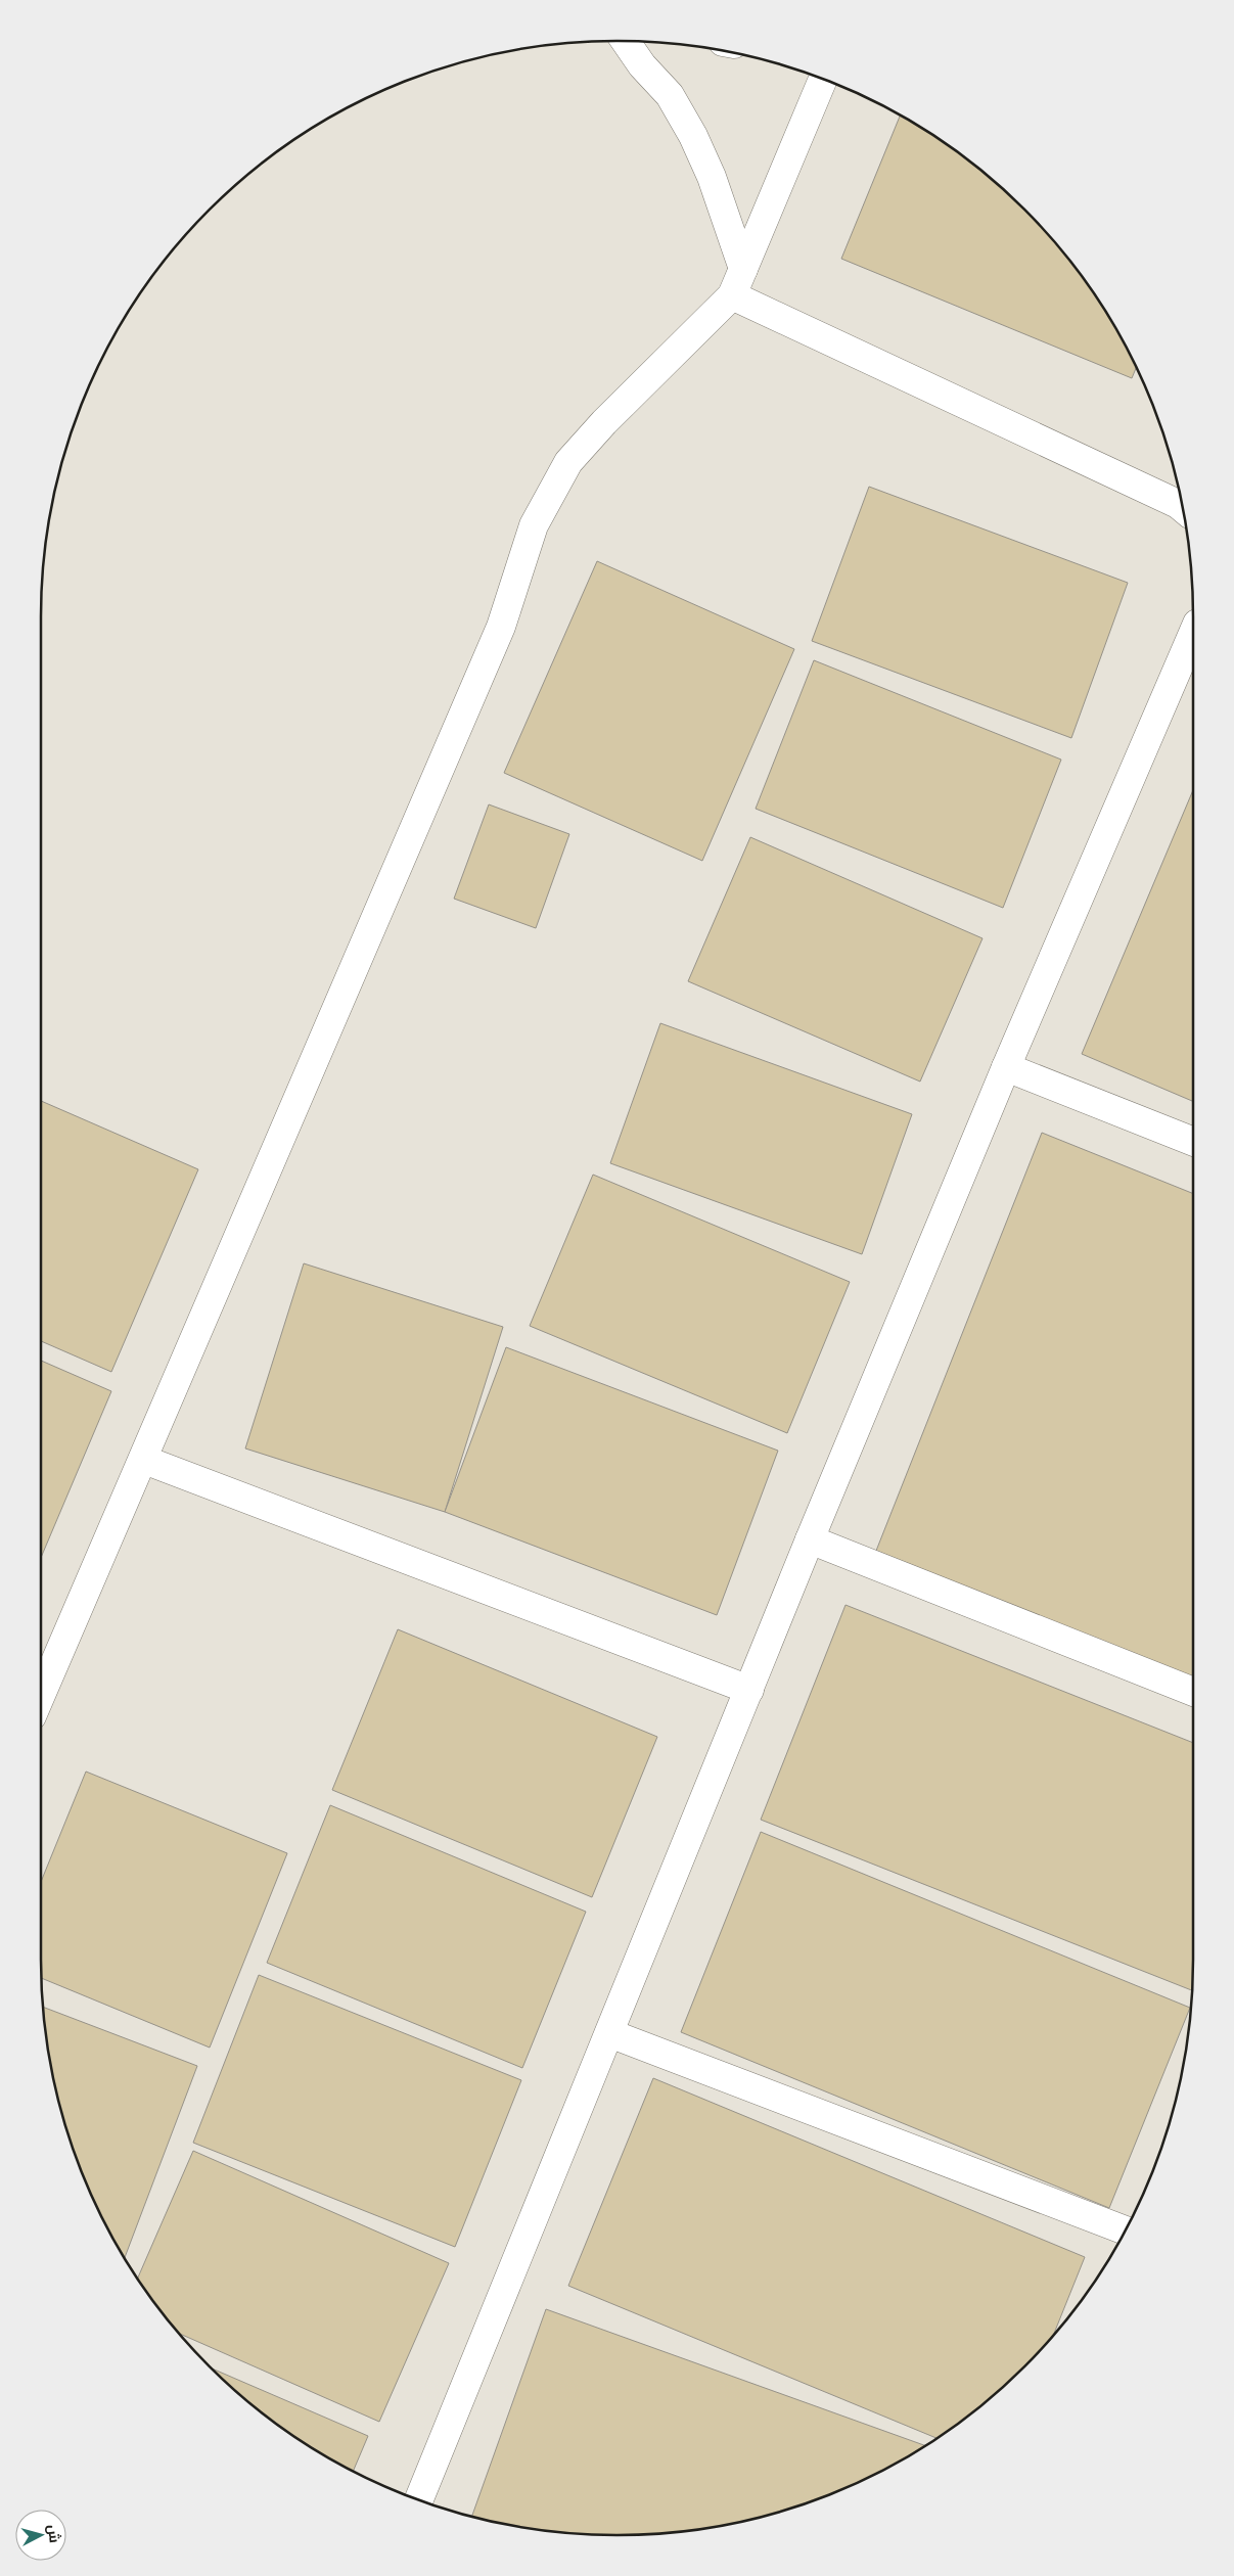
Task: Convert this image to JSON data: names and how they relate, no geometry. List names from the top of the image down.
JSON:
{
  "north": "right"
}
